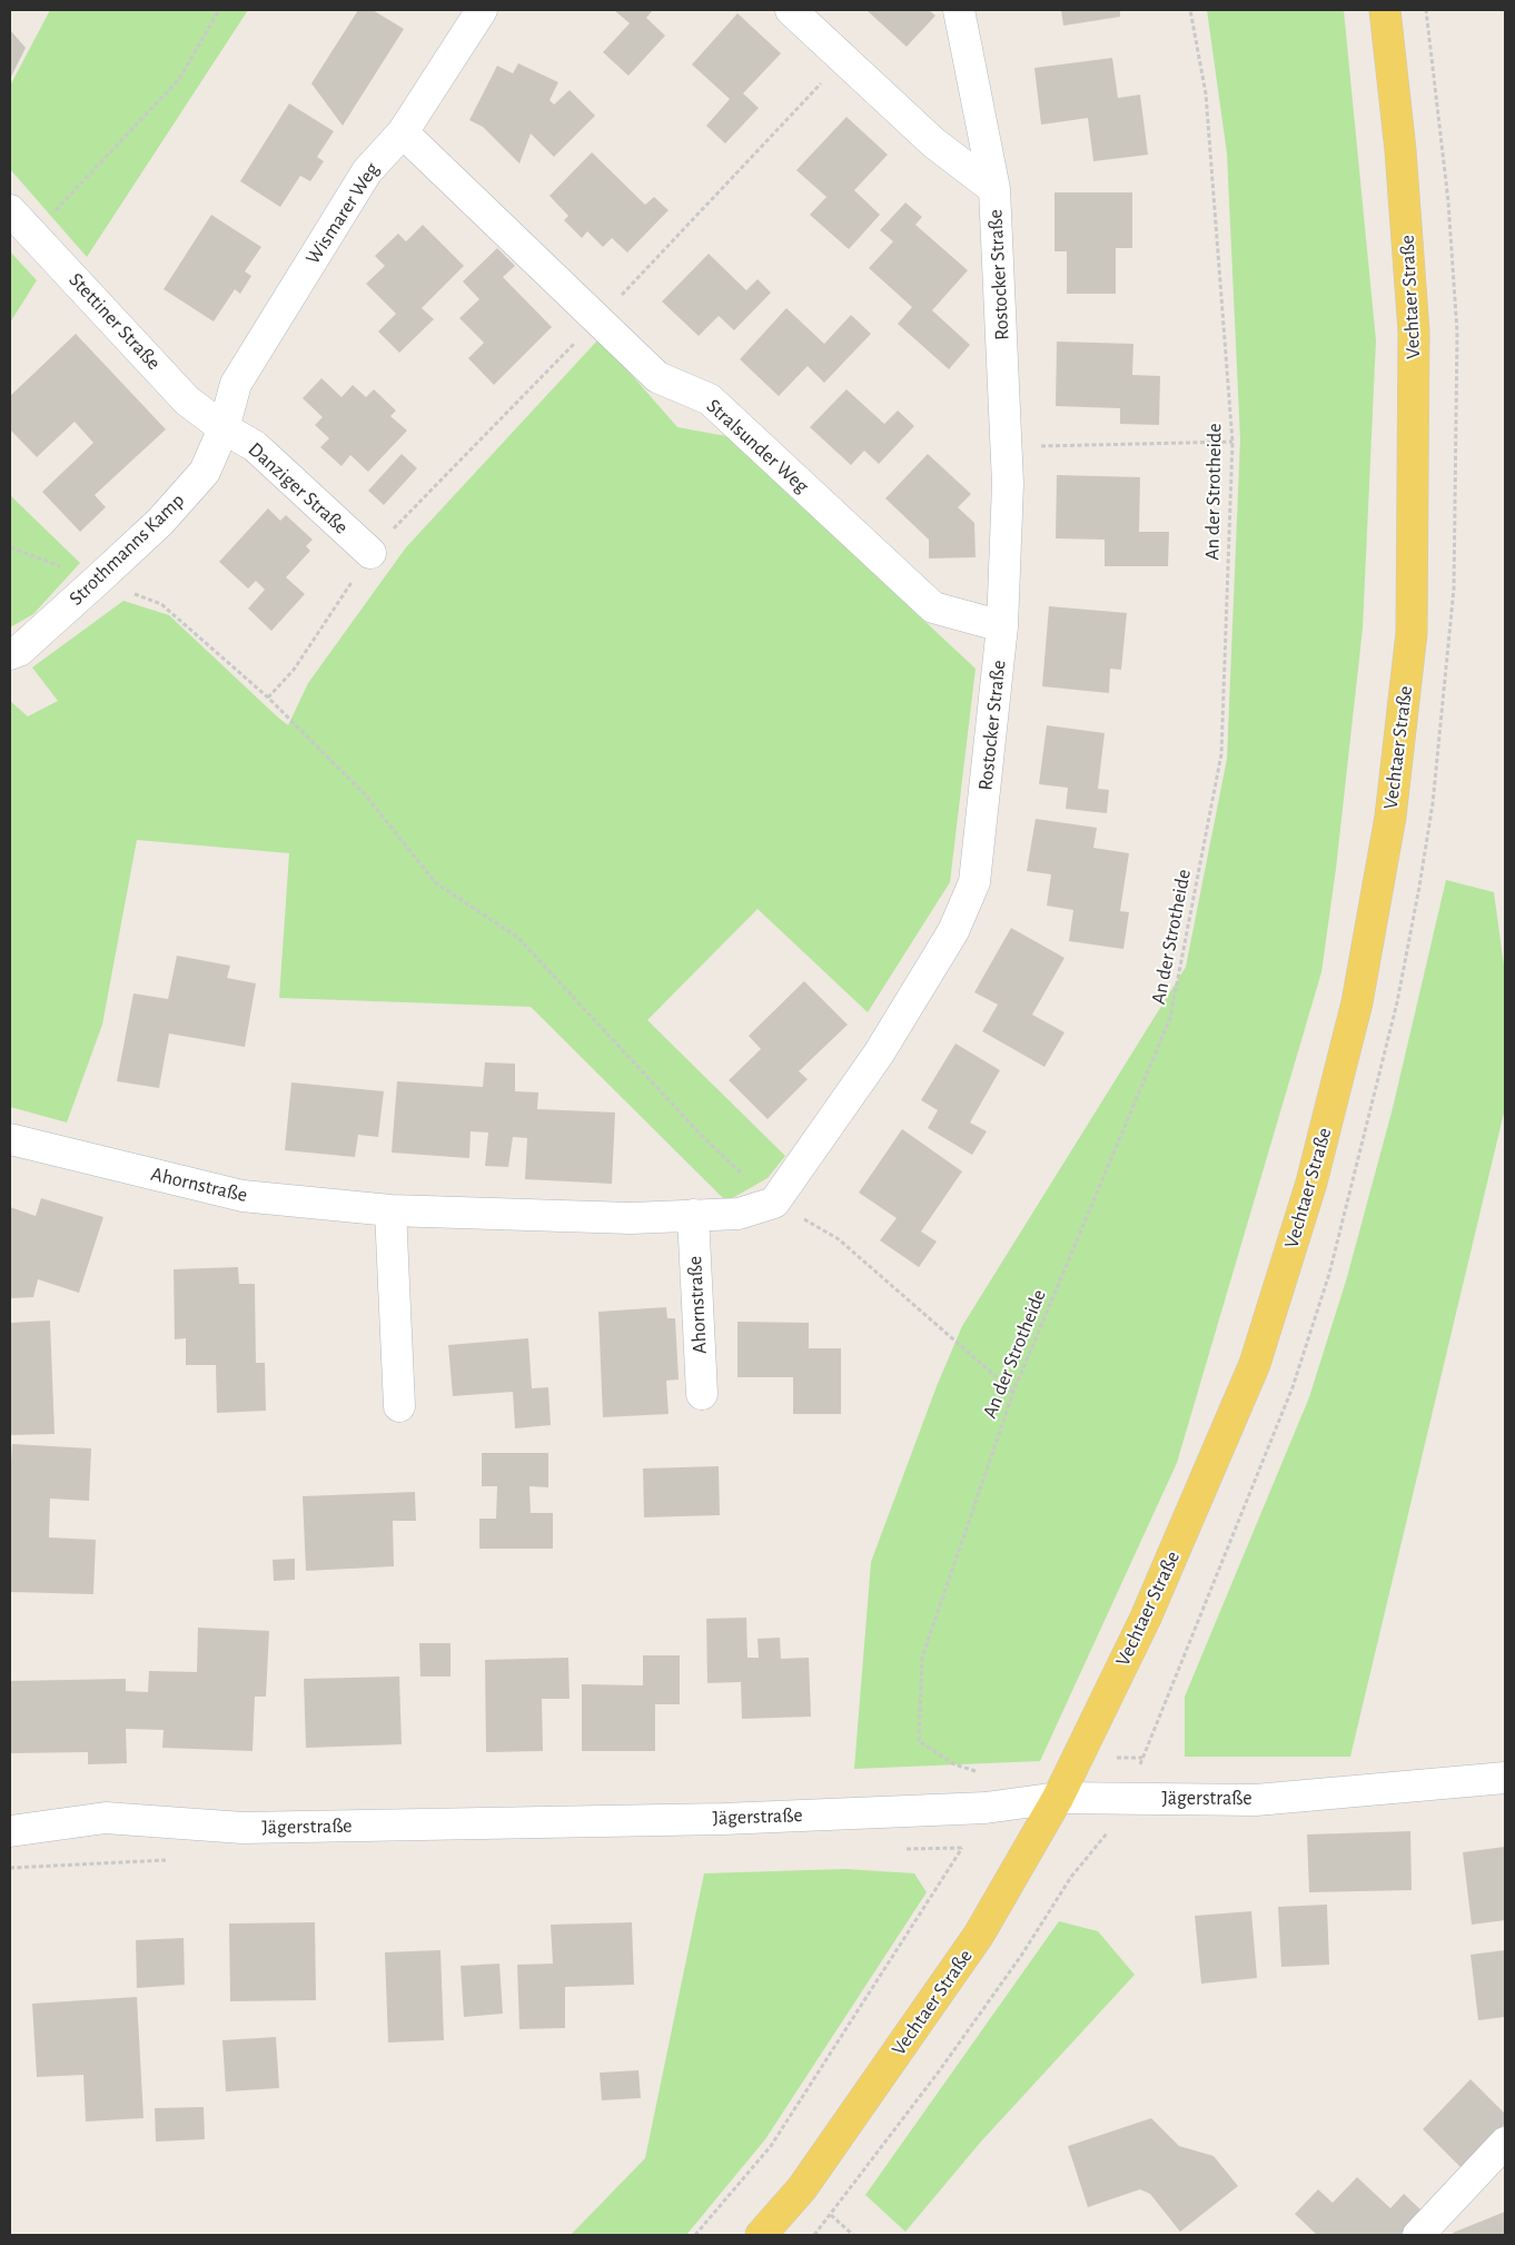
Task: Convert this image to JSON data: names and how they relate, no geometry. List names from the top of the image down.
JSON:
{
  "streets": {
    "main road": ["Vechtaer Straße"],
    "street": [
      "Wismarer Weg",
      "Rostocker Straße",
      "Stettiner Straße",
      "Stralsunder Weg",
      "Danziger Straße",
      "Strothmanns Kamp",
      "Ahornstraße",
      "Jägerstraße"
    ],
    "path": ["An der Strotheide"]
  },
  "crossings": [
    ["Wismarer Weg", "Stettiner Straße"],
    ["Wismarer Weg", "Stralsunder Weg"],
    ["Wismarer Weg", "Danziger Straße"],
    ["Wismarer Weg", "Strothmanns Kamp"],
    ["Rostocker Straße", "Stralsunder Weg"],
    ["Rostocker Straße", "Ahornstraße"],
    ["Vechtaer Straße", "Jägerstraße"],
    ["Stettiner Straße", "Danziger Straße"],
    ["Stettiner Straße", "Strothmanns Kamp"],
    ["Danziger Straße", "Strothmanns Kamp"]
  ]
}
